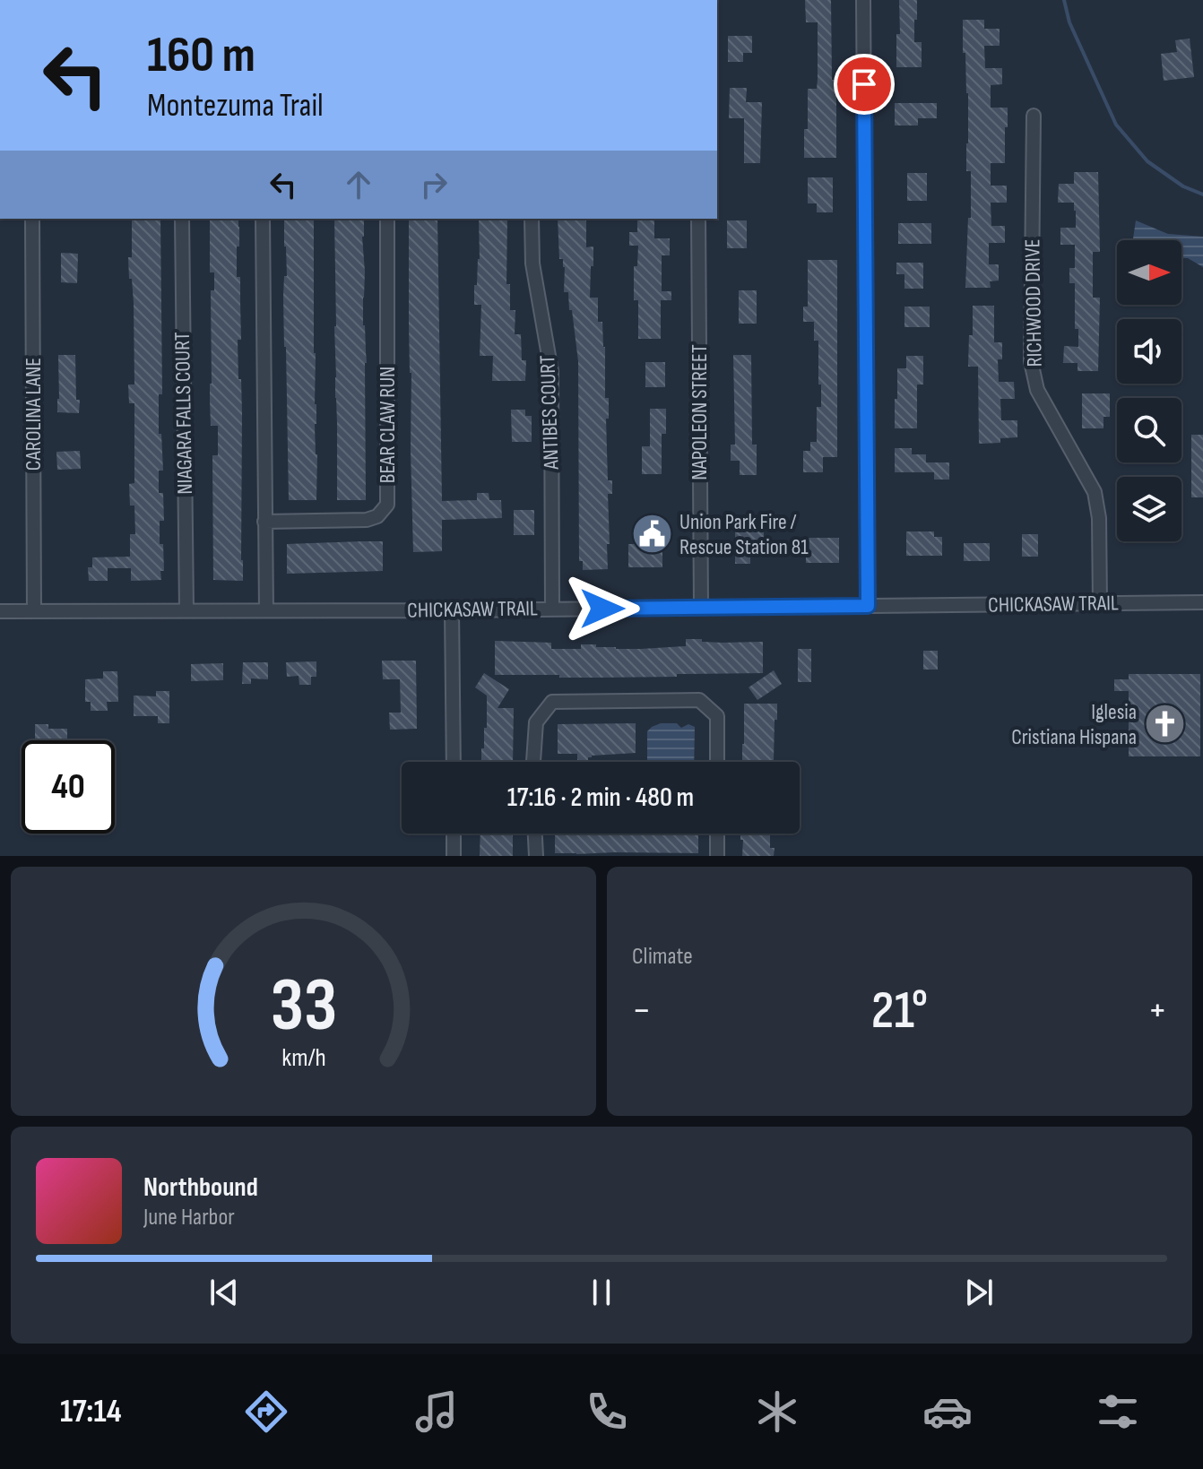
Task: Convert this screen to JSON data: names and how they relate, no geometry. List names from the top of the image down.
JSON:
{
  "streets": {
    "street": [
      "RICHWOOD DRIVE",
      "ANTIBES COURT",
      "NAPOLEON STREET",
      "NIAGARA FALLS COURT",
      "CAROLINA LANE",
      "BEAR CLAW RUN",
      "CHICKASAW TRAIL"
    ]
  },
  "crossings": [
    ["RICHWOOD DRIVE", "CHICKASAW TRAIL"],
    ["ANTIBES COURT", "CHICKASAW TRAIL"],
    ["NAPOLEON STREET", "CHICKASAW TRAIL"],
    ["NIAGARA FALLS COURT", "CHICKASAW TRAIL"],
    ["CAROLINA LANE", "CHICKASAW TRAIL"]
  ],
  "places": {
    "public building": ["Union Park Fire / Rescue Station 81"],
    "church": ["Iglesia Cristiana Hispana"]
  },
  "north": "right",
  "page": {
    "turn": ["160 m", "Montezuma Trail"],
    "limit": "40",
    "trip": "17:16 · 2 min · 480 m",
    "tile": "Climate",
    "heat": ["−", "21°", "+"],
    "song": ["Northbound", "June Harbor"],
    "tabs": "17:14",
    "gauge": ["33", "km/h"]
  }
}
